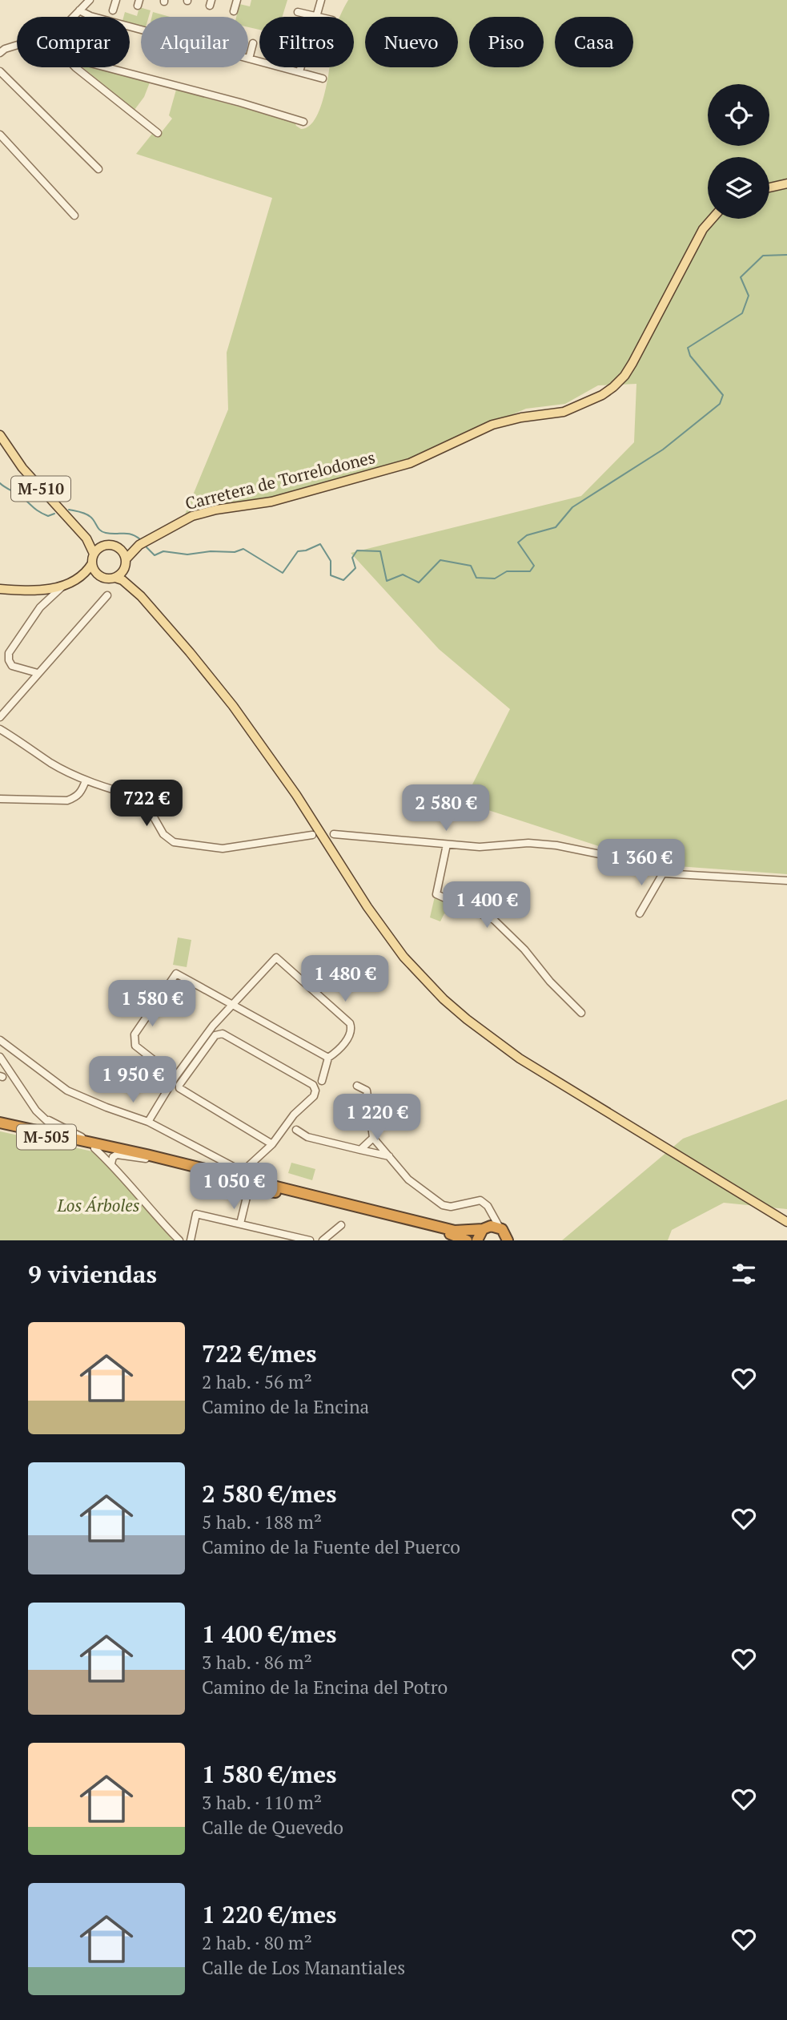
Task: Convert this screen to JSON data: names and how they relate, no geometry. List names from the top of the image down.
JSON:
{
  "streets": {
    "highway": ["M-505"],
    "main road": ["Carretera de Torrelodones", "M-510"]
  },
  "crossings": [
    ["Carretera de Torrelodones", "M-510"]
  ],
  "parks": ["Los Árboles"],
  "page": {
    "chip": [
      "Comprar",
      "Alquilar",
      "Filtros",
      "Nuevo",
      "Piso",
      "Casa"
    ],
    "price": [
      "722 €",
      "2 580 €",
      "1 360 €",
      "1 400 €",
      "1 480 €",
      "1 580 €",
      "1 950 €",
      "1 220 €",
      "1 050 €"
    ],
    "heading": "9 viviendas",
    "list": [
      {
        "name": "722 €/mes",
        "note": "2 hab. · 56 m² · Camino de la Encina"
      },
      {
        "name": "2 580 €/mes",
        "note": "5 hab. · 188 m² · Camino de la Fuente del Puerco"
      },
      {
        "name": "1 400 €/mes",
        "note": "3 hab. · 86 m² · Camino de la Encina del Potro"
      },
      {
        "name": "1 580 €/mes",
        "note": "3 hab. · 110 m² · Calle de Quevedo"
      },
      {
        "name": "1 220 €/mes",
        "note": "2 hab. · 80 m² · Calle de Los Manantiales"
      }
    ]
  }
}
